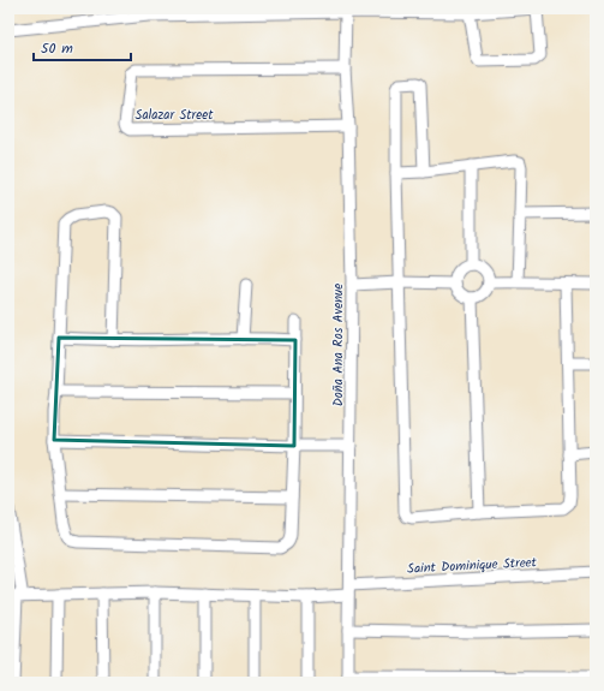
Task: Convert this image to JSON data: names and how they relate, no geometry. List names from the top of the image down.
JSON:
{
  "streets": {
    "street": ["Salazar Street", "Doña Ana Ros Avenue", "Saint Dominique Street"]
  },
  "crossings": [
    ["Salazar Street", "Doña Ana Ros Avenue"],
    ["Doña Ana Ros Avenue", "Saint Dominique Street"]
  ],
  "scale_bar": "50 m"
}
